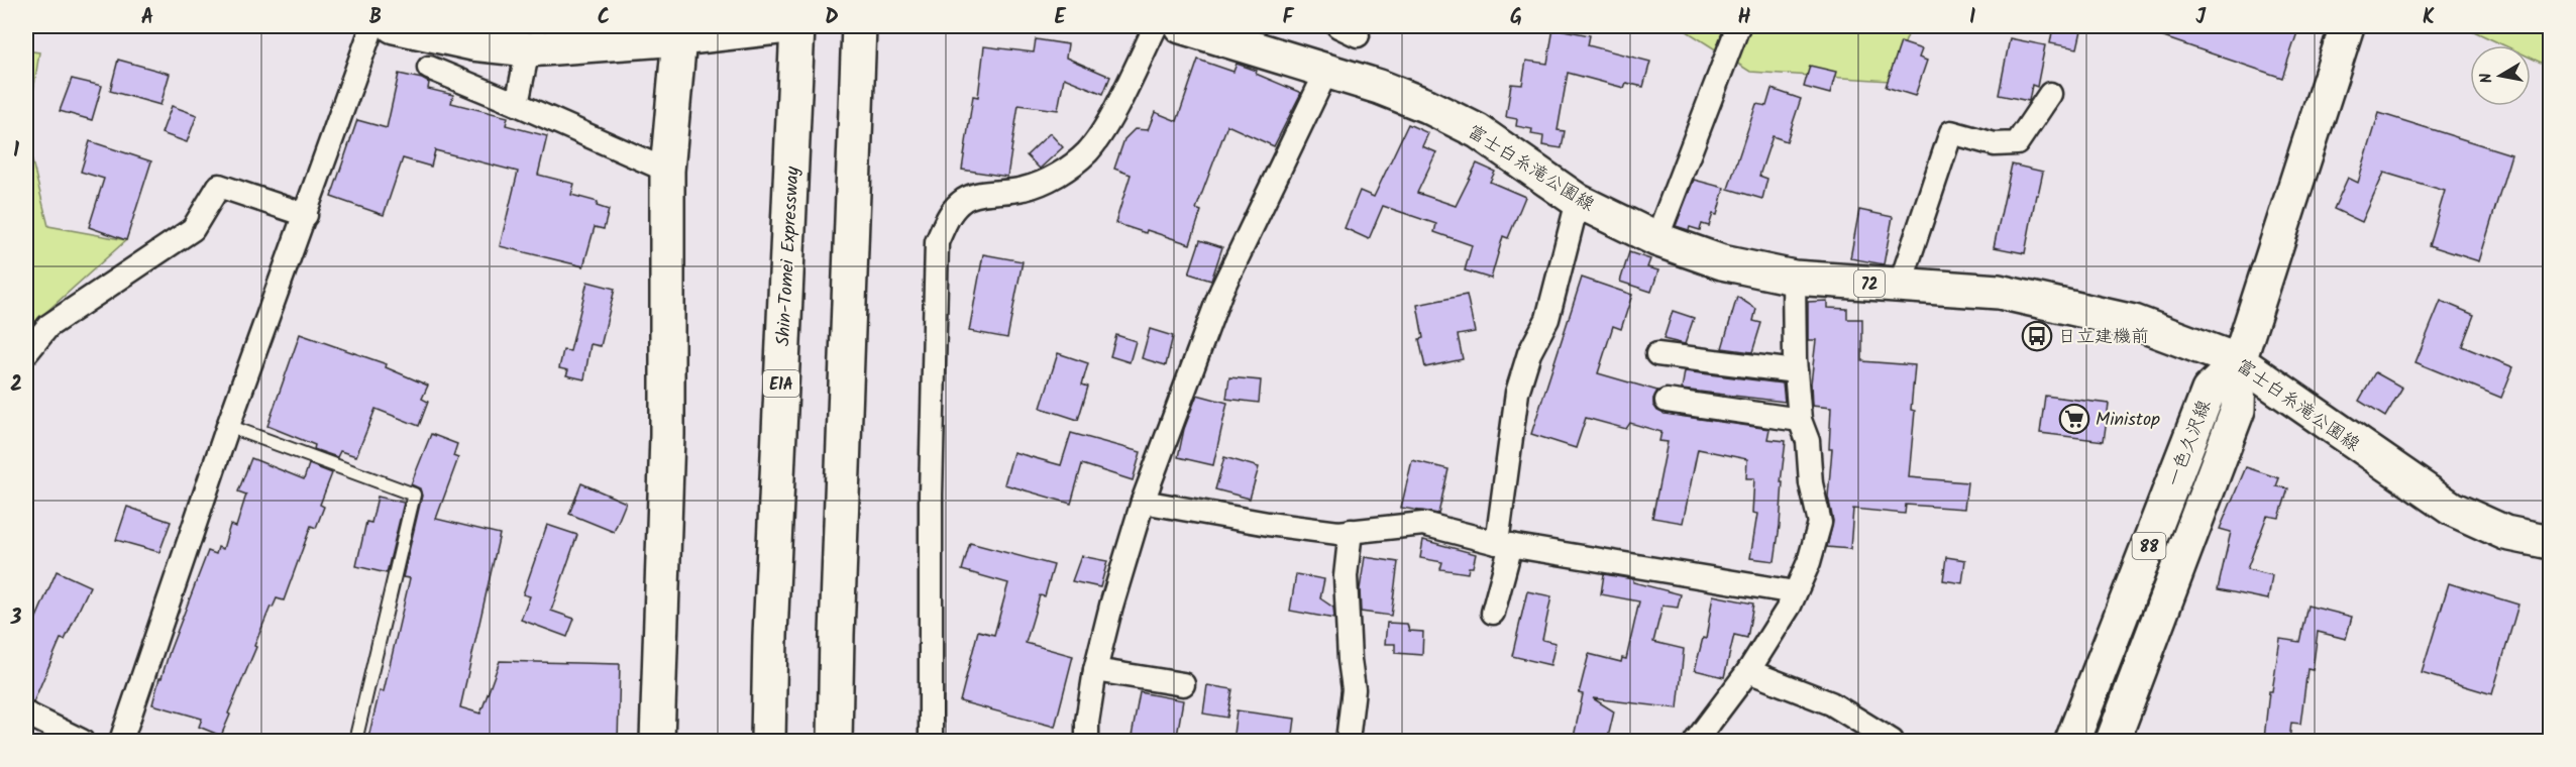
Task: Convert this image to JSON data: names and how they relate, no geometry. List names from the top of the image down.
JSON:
{
  "streets": {
    "main road": [
      "富士白糸滝公園線",
      "Shin-Tomei Expressway",
      "72",
      "E1A",
      "一色久沢線",
      "88"
    ]
  },
  "crossings": [
    ["富士白糸滝公園線", "一色久沢線"]
  ],
  "places": {
    "bus stop": ["日立建機前"],
    "supermarket": ["Ministop"]
  },
  "north": "left",
  "grid": {
    "columns": [
      "A",
      "B",
      "C",
      "D",
      "E",
      "F",
      "G",
      "H",
      "I",
      "J",
      "K"
    ],
    "rows": ["1", "2", "3"]
  }
}
